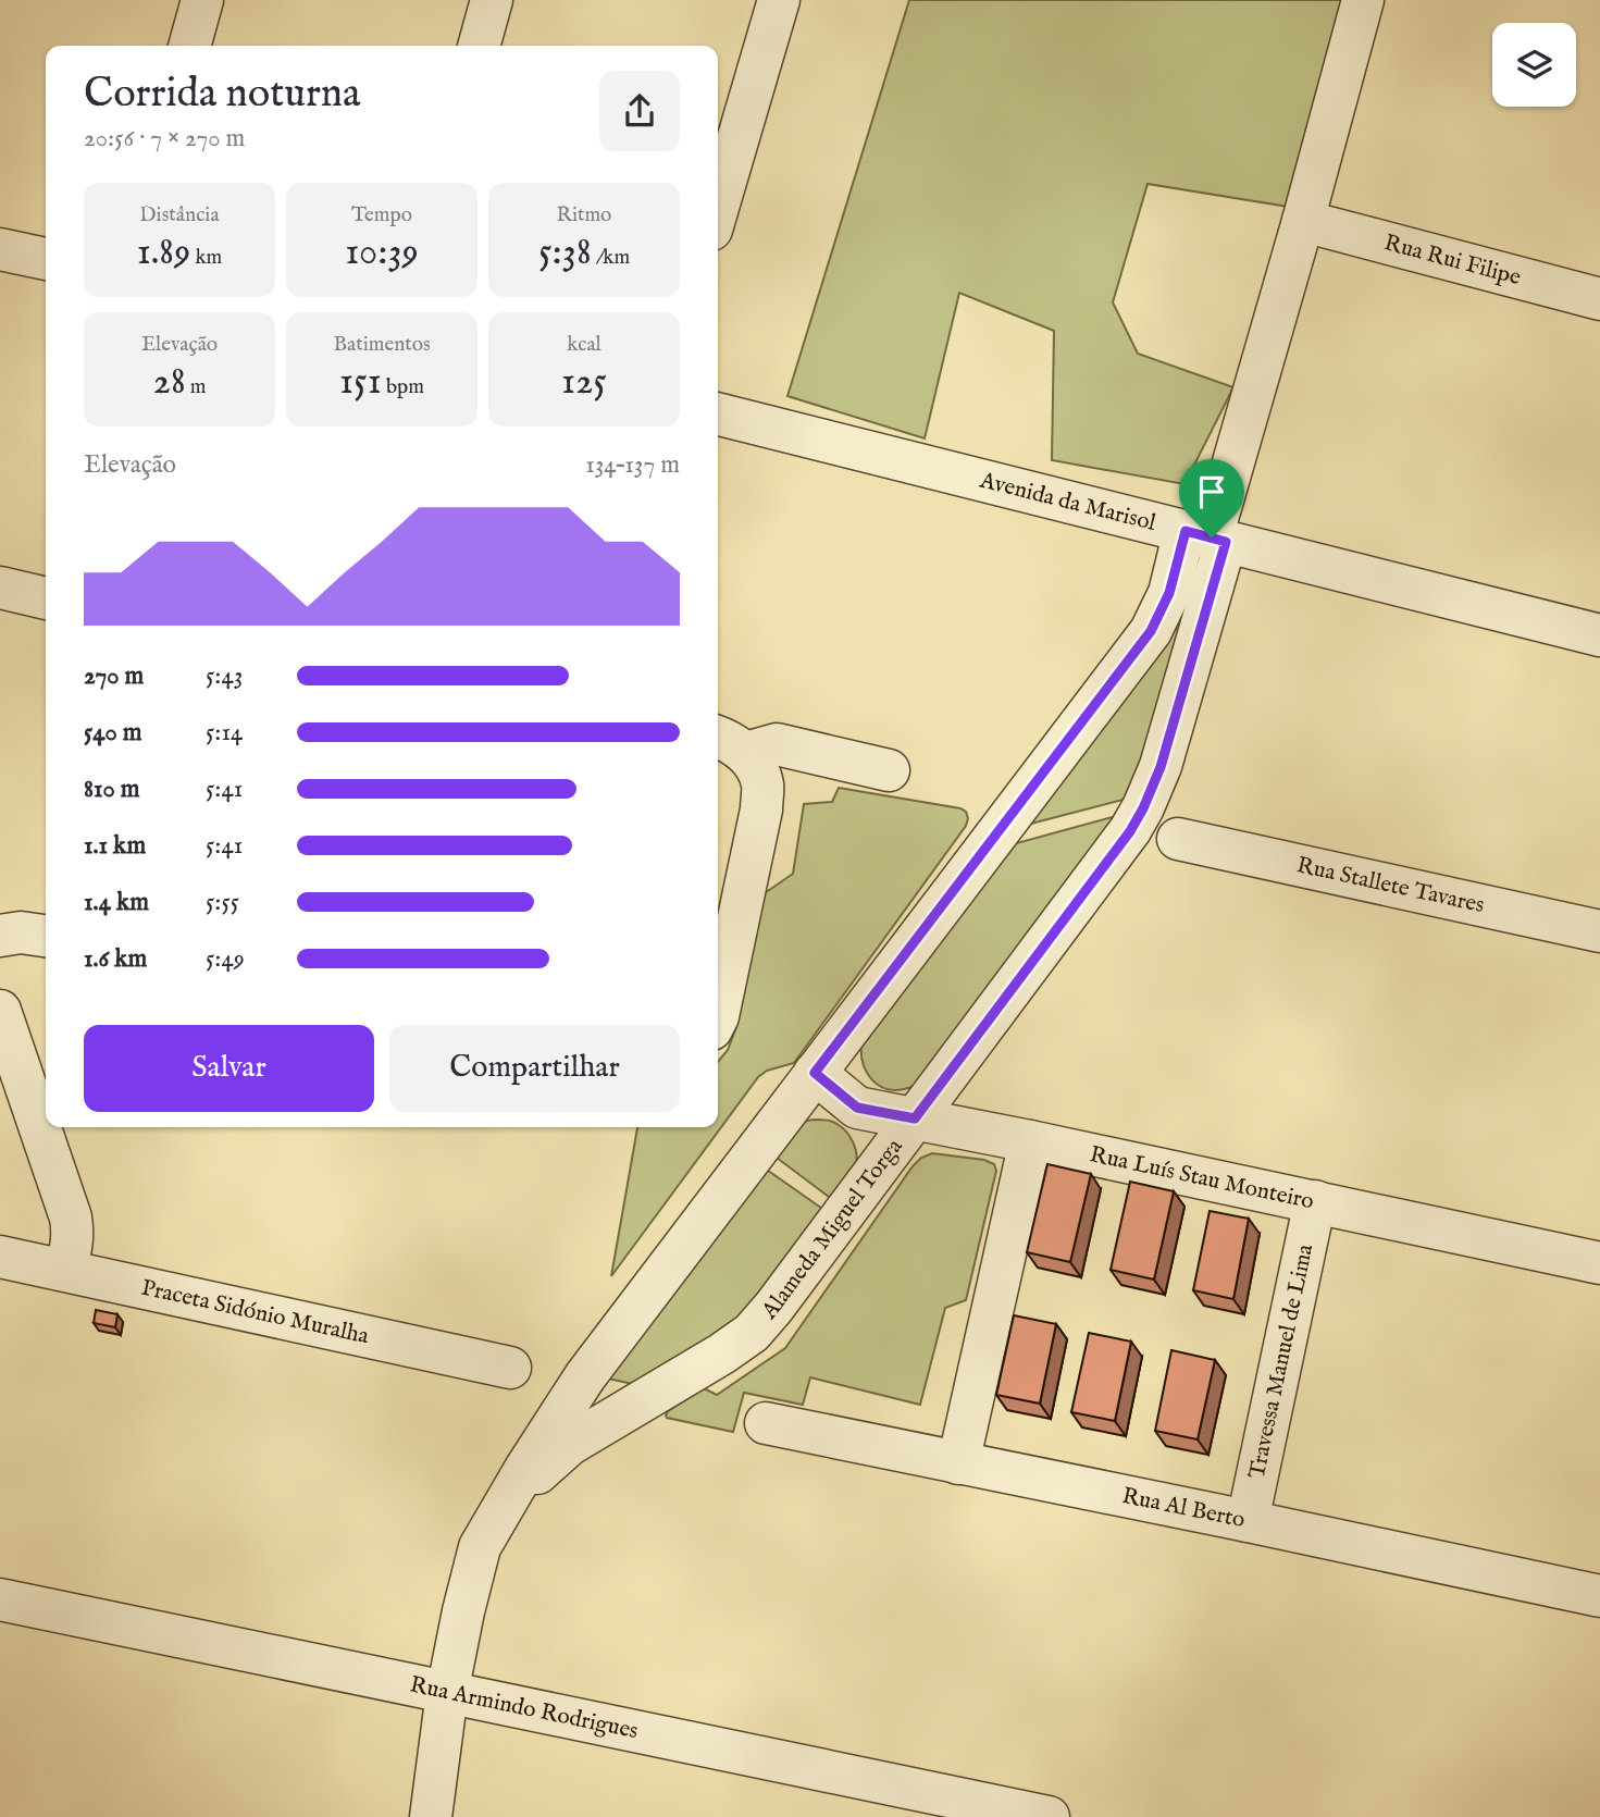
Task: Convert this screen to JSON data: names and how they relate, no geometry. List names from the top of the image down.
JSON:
{
  "streets": {
    "street": [
      "Rua Rui Filipe",
      "Avenida da Marisol",
      "Rua Stallete Tavares",
      "Rua Luís Stau Monteiro",
      "Alameda Miguel Torga",
      "Praceta Sidónio Muralha",
      "Travessa Manuel de Lima",
      "Rua Al Berto",
      "Rua Armindo Rodrigues"
    ]
  },
  "crossings": [
    ["Avenida da Marisol", "Alameda Miguel Torga"],
    ["Rua Luís Stau Monteiro", "Alameda Miguel Torga"],
    ["Rua Luís Stau Monteiro", "Travessa Manuel de Lima"],
    ["Alameda Miguel Torga", "Rua Armindo Rodrigues"],
    ["Travessa Manuel de Lima", "Rua Al Berto"]
  ],
  "page": {
    "heading": ["Corrida noturna", "20:56 · 7 × 270 m"],
    "stats": [
      ["Distância", "1.89 km"],
      ["Tempo", "10:39"],
      ["Ritmo", "5:38 /km"],
      ["Elevação", "28 m"],
      ["Batimentos", "151 bpm"],
      ["kcal", "125"]
    ],
    "chart": ["Elevação", "134–137 m"],
    "list": [
      {
        "name": "270 m",
        "note": "5:43"
      },
      {
        "name": "540 m",
        "note": "5:14"
      },
      {
        "name": "810 m",
        "note": "5:41"
      },
      {
        "name": "1.1 km",
        "note": "5:41"
      },
      {
        "name": "1.4 km",
        "note": "5:55"
      },
      {
        "name": "1.6 km",
        "note": "5:49"
      }
    ],
    "buttons": ["Salvar", "Compartilhar"]
  }
}
